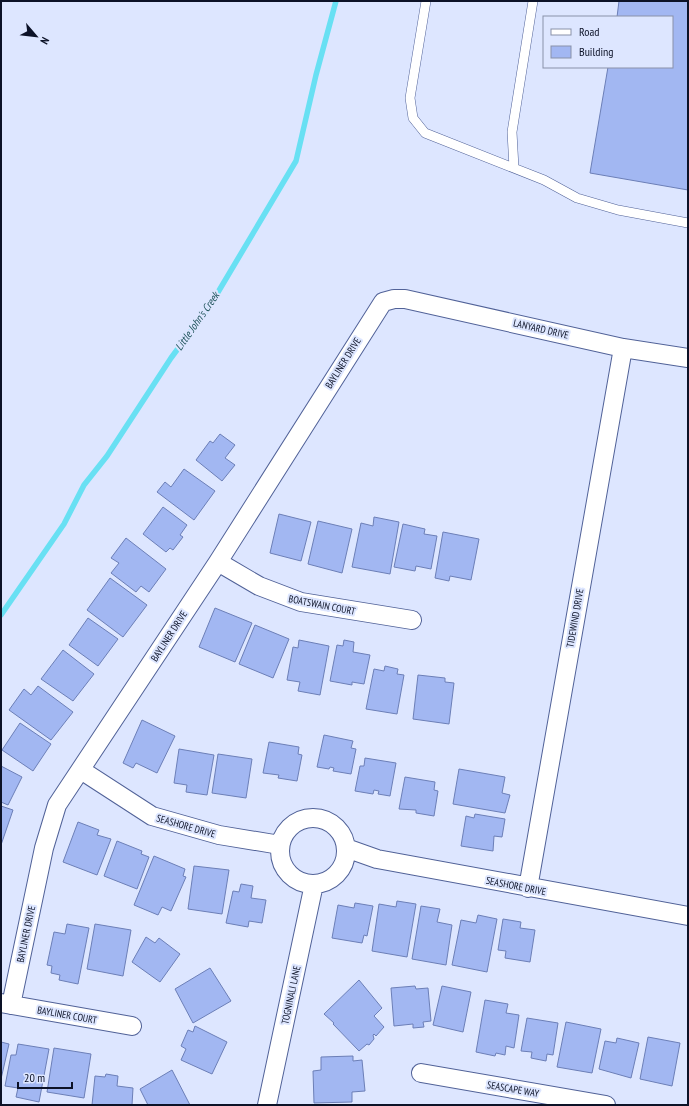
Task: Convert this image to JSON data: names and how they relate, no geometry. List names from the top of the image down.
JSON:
{
  "streets": {
    "street": [
      "LANYARD DRIVE",
      "BAYLINER DRIVE",
      "BOATSWAIN COURT",
      "TIDEWIND DRIVE",
      "SEASHORE DRIVE",
      "TOGNINALI LANE",
      "BAYLINER COURT",
      "SEASCAPE WAY"
    ]
  },
  "crossings": [
    ["LANYARD DRIVE", "BAYLINER DRIVE"],
    ["LANYARD DRIVE", "TIDEWIND DRIVE"],
    ["BAYLINER DRIVE", "BOATSWAIN COURT"],
    ["BAYLINER DRIVE", "SEASHORE DRIVE"],
    ["BAYLINER DRIVE", "BAYLINER COURT"],
    ["TIDEWIND DRIVE", "SEASHORE DRIVE"],
    ["SEASHORE DRIVE", "TOGNINALI LANE"]
  ],
  "water": ["Little John's Creek"],
  "legend": ["Road", "Building"],
  "scale_bar": "20 m",
  "north": "bottom right"
}
